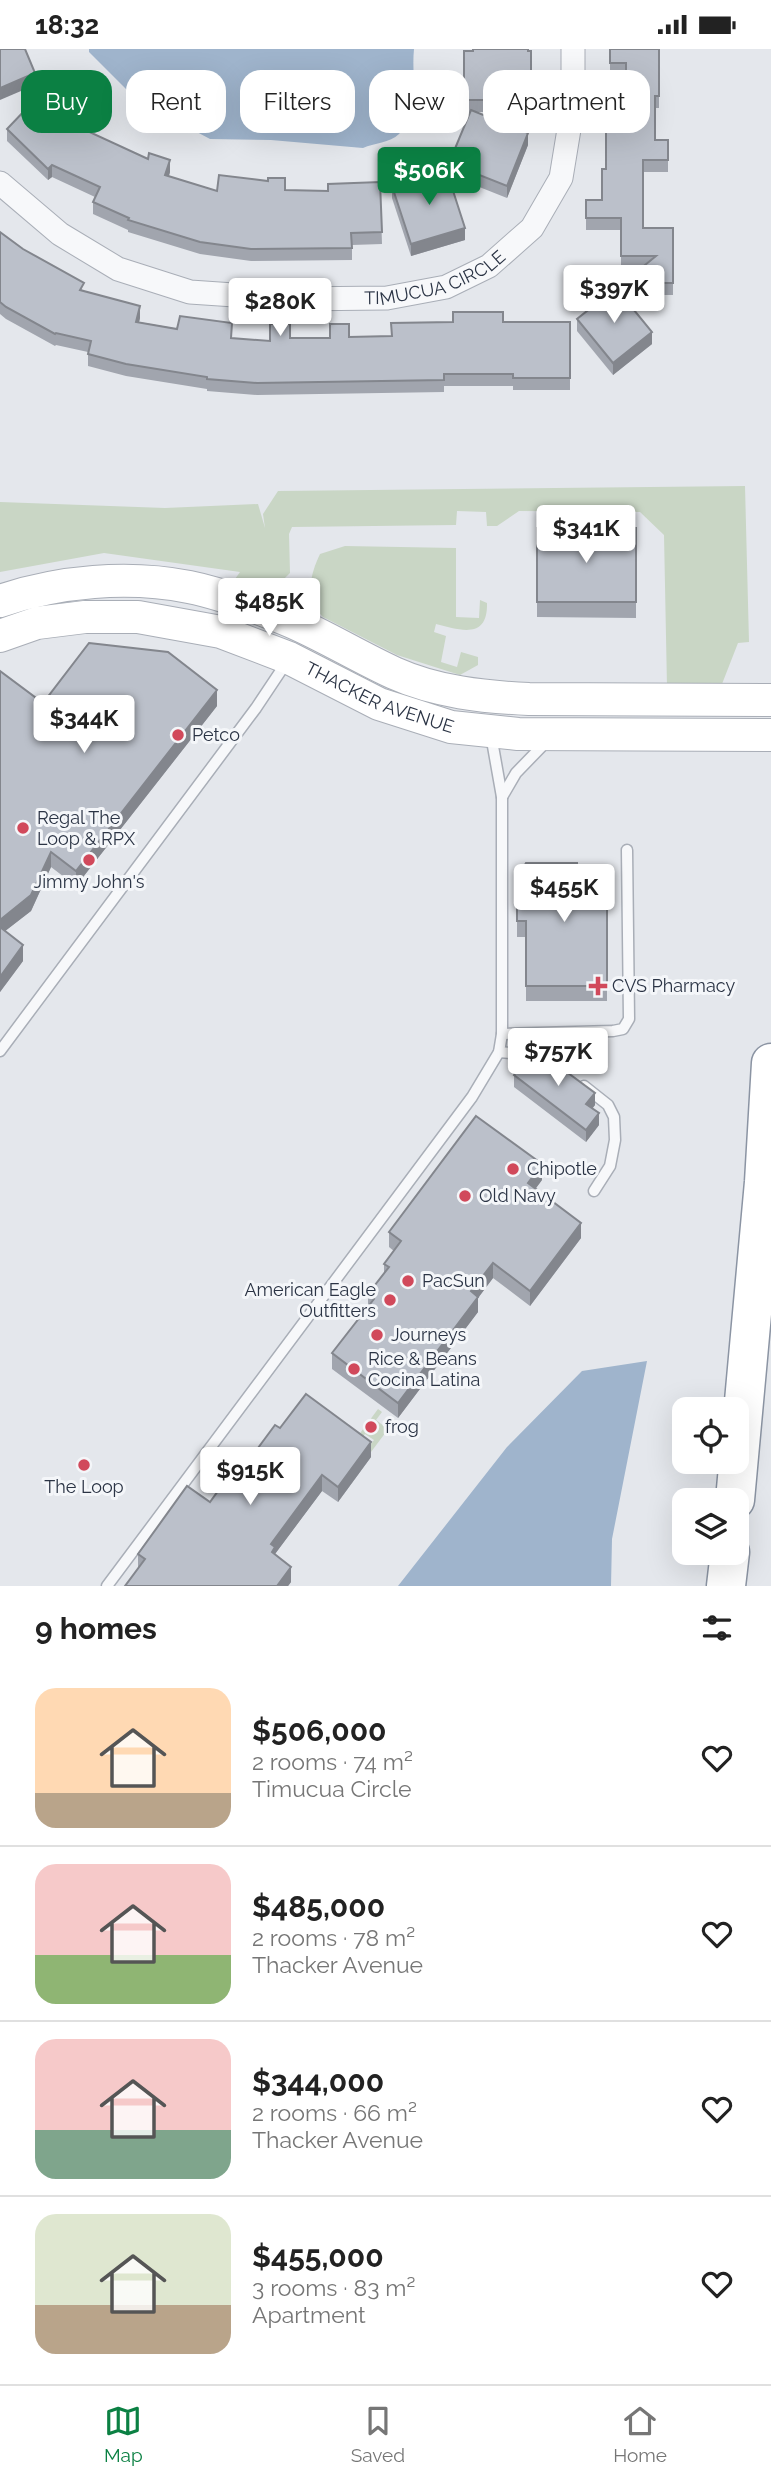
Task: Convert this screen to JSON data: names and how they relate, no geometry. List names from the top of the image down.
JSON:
{
  "streets": {
    "street": ["TIMUCUA CIRCLE", "THACKER AVENUE"]
  },
  "places": {
    "other": [
      "Petco",
      "Regal The Loop & RPX",
      "Jimmy John's",
      "Chipotle",
      "Old Navy",
      "PacSun",
      "American Eagle Outfitters",
      "Journeys",
      "Rice & Beans Cocina Latina",
      "frog",
      "The Loop"
    ],
    "health": ["CVS Pharmacy"]
  },
  "page": {
    "status": "18:32",
    "chip": [
      "Buy",
      "Rent",
      "Filters",
      "New",
      "Apartment"
    ],
    "price": [
      "$506K",
      "$397K",
      "$280K",
      "$341K",
      "$485K",
      "$344K",
      "$455K",
      "$757K",
      "$915K"
    ],
    "heading": "9 homes",
    "list": [
      {
        "name": "$506,000",
        "note": "2 rooms · 74 m² · Timucua Circle"
      },
      {
        "name": "$485,000",
        "note": "2 rooms · 78 m² · Thacker Avenue"
      },
      {
        "name": "$344,000",
        "note": "2 rooms · 66 m² · Thacker Avenue"
      },
      {
        "name": "$455,000",
        "note": "3 rooms · 83 m² · Apartment"
      }
    ],
    "tabs": ["Map", "Saved", "Home"]
  }
}
